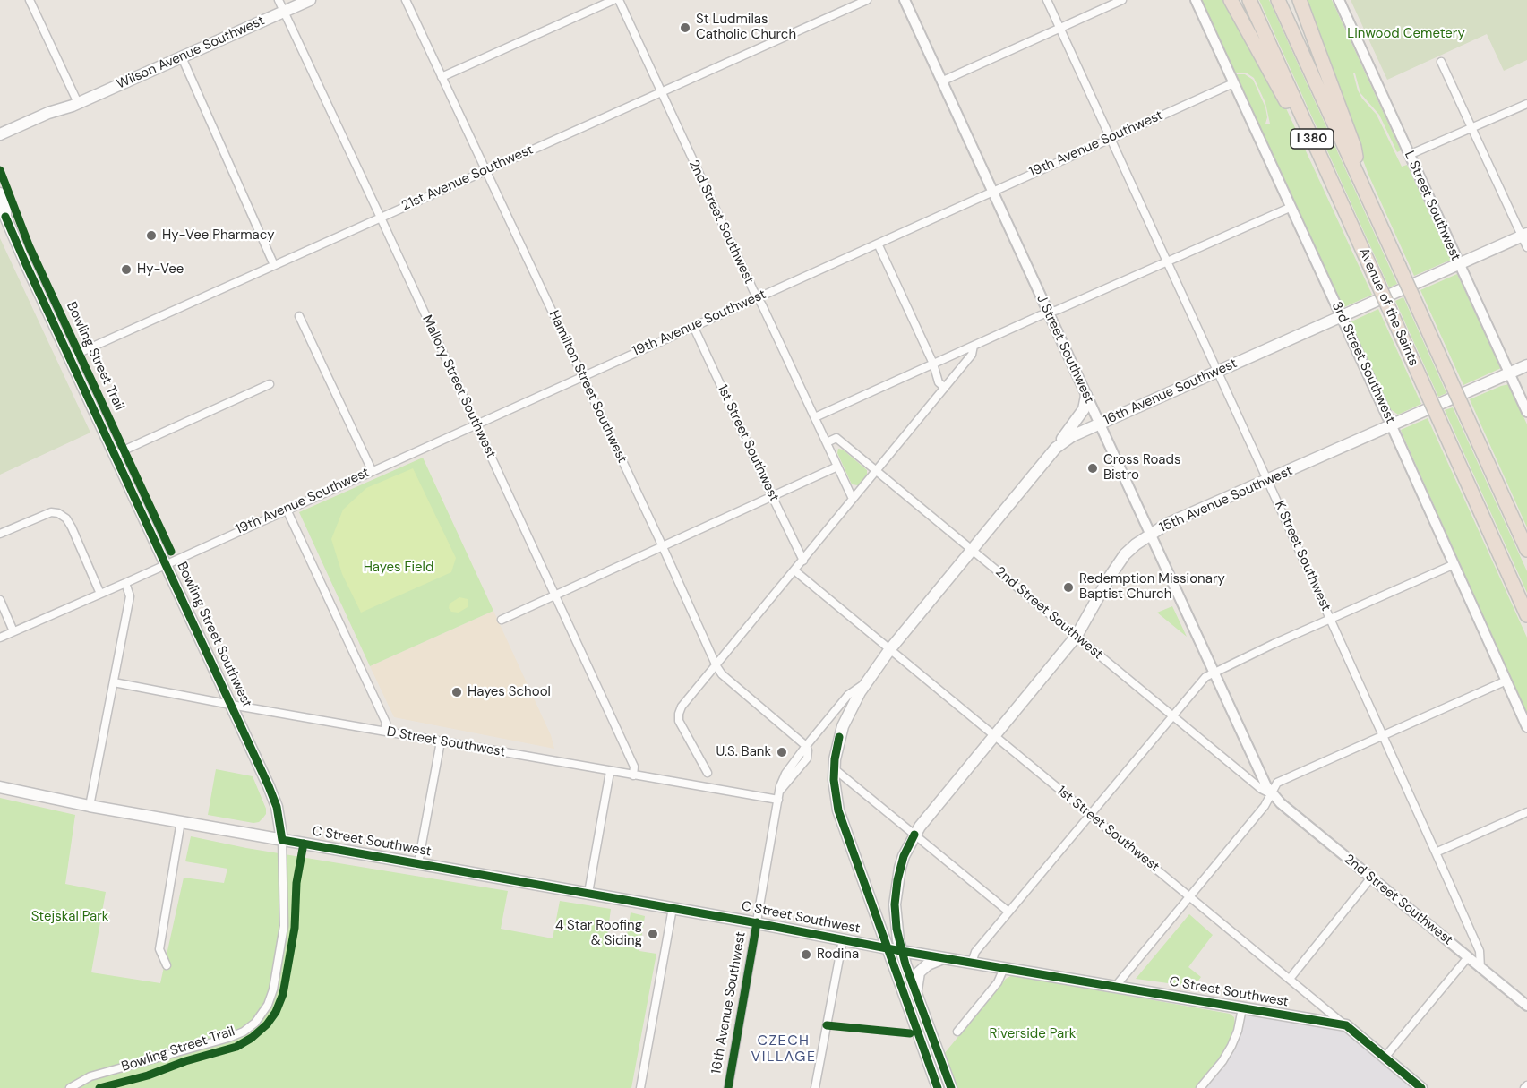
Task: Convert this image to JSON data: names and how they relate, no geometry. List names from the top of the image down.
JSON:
{
  "streets": {
    "highway": ["I 380", "Avenue of the Saints"],
    "main road": [
      "Wilson Avenue Southwest",
      "16th Avenue Southwest",
      "1st Street Southwest",
      "15th Avenue Southwest",
      "Bowling Street Southwest",
      "C Street Southwest"
    ],
    "street": [
      "19th Avenue Southwest",
      "21st Avenue Southwest",
      "L Street Southwest",
      "2nd Street Southwest",
      "J Street Southwest",
      "3rd Street Southwest",
      "Mallory Street Southwest",
      "Hamilton Street Southwest",
      "K Street Southwest",
      "D Street Southwest"
    ],
    "cycle path": ["Bowling Street Trail"]
  },
  "crossings": [
    ["Wilson Avenue Southwest", "Mallory Street Southwest"],
    ["19th Avenue Southwest", "2nd Street Southwest"],
    ["19th Avenue Southwest", "J Street Southwest"],
    ["19th Avenue Southwest", "3rd Street Southwest"],
    ["19th Avenue Southwest", "Mallory Street Southwest"],
    ["19th Avenue Southwest", "Hamilton Street Southwest"],
    ["19th Avenue Southwest", "1st Street Southwest"],
    ["19th Avenue Southwest", "K Street Southwest"],
    ["19th Avenue Southwest", "Bowling Street Southwest"],
    ["21st Avenue Southwest", "2nd Street Southwest"],
    ["21st Avenue Southwest", "Mallory Street Southwest"],
    ["21st Avenue Southwest", "Hamilton Street Southwest"],
    ["21st Avenue Southwest", "Bowling Street Southwest"],
    ["L Street Southwest", "16th Avenue Southwest"],
    ["L Street Southwest", "15th Avenue Southwest"],
    ["2nd Street Southwest", "J Street Southwest"],
    ["2nd Street Southwest", "16th Avenue Southwest"],
    ["2nd Street Southwest", "15th Avenue Southwest"],
    ["2nd Street Southwest", "K Street Southwest"],
    ["J Street Southwest", "16th Avenue Southwest"],
    ["J Street Southwest", "15th Avenue Southwest"],
    ["3rd Street Southwest", "16th Avenue Southwest"],
    ["3rd Street Southwest", "15th Avenue Southwest"],
    ["Mallory Street Southwest", "D Street Southwest"],
    ["Hamilton Street Southwest", "16th Avenue Southwest"],
    ["16th Avenue Southwest", "1st Street Southwest"],
    ["16th Avenue Southwest", "K Street Southwest"],
    ["16th Avenue Southwest", "D Street Southwest"],
    ["16th Avenue Southwest", "C Street Southwest"],
    ["1st Street Southwest", "15th Avenue Southwest"],
    ["1st Street Southwest", "C Street Southwest"],
    ["15th Avenue Southwest", "K Street Southwest"],
    ["15th Avenue Southwest", "C Street Southwest"],
    ["Bowling Street Southwest", "D Street Southwest"],
    ["Bowling Street Southwest", "C Street Southwest"]
  ],
  "districts": ["CZECH VILLAGE"],
  "parks": [
    "Linwood Cemetery",
    "Hayes Field",
    "Stejskal Park",
    "Riverside Park"
  ],
  "places": [
    "St Ludmilas Catholic Church",
    "Hy-Vee Pharmacy",
    "Hy-Vee",
    "Cross Roads Bistro",
    "Redemption Missionary Baptist Church",
    "Hayes School",
    "U.S. Bank",
    "4 Star Roofing & Siding",
    "Rodina"
  ]
}
